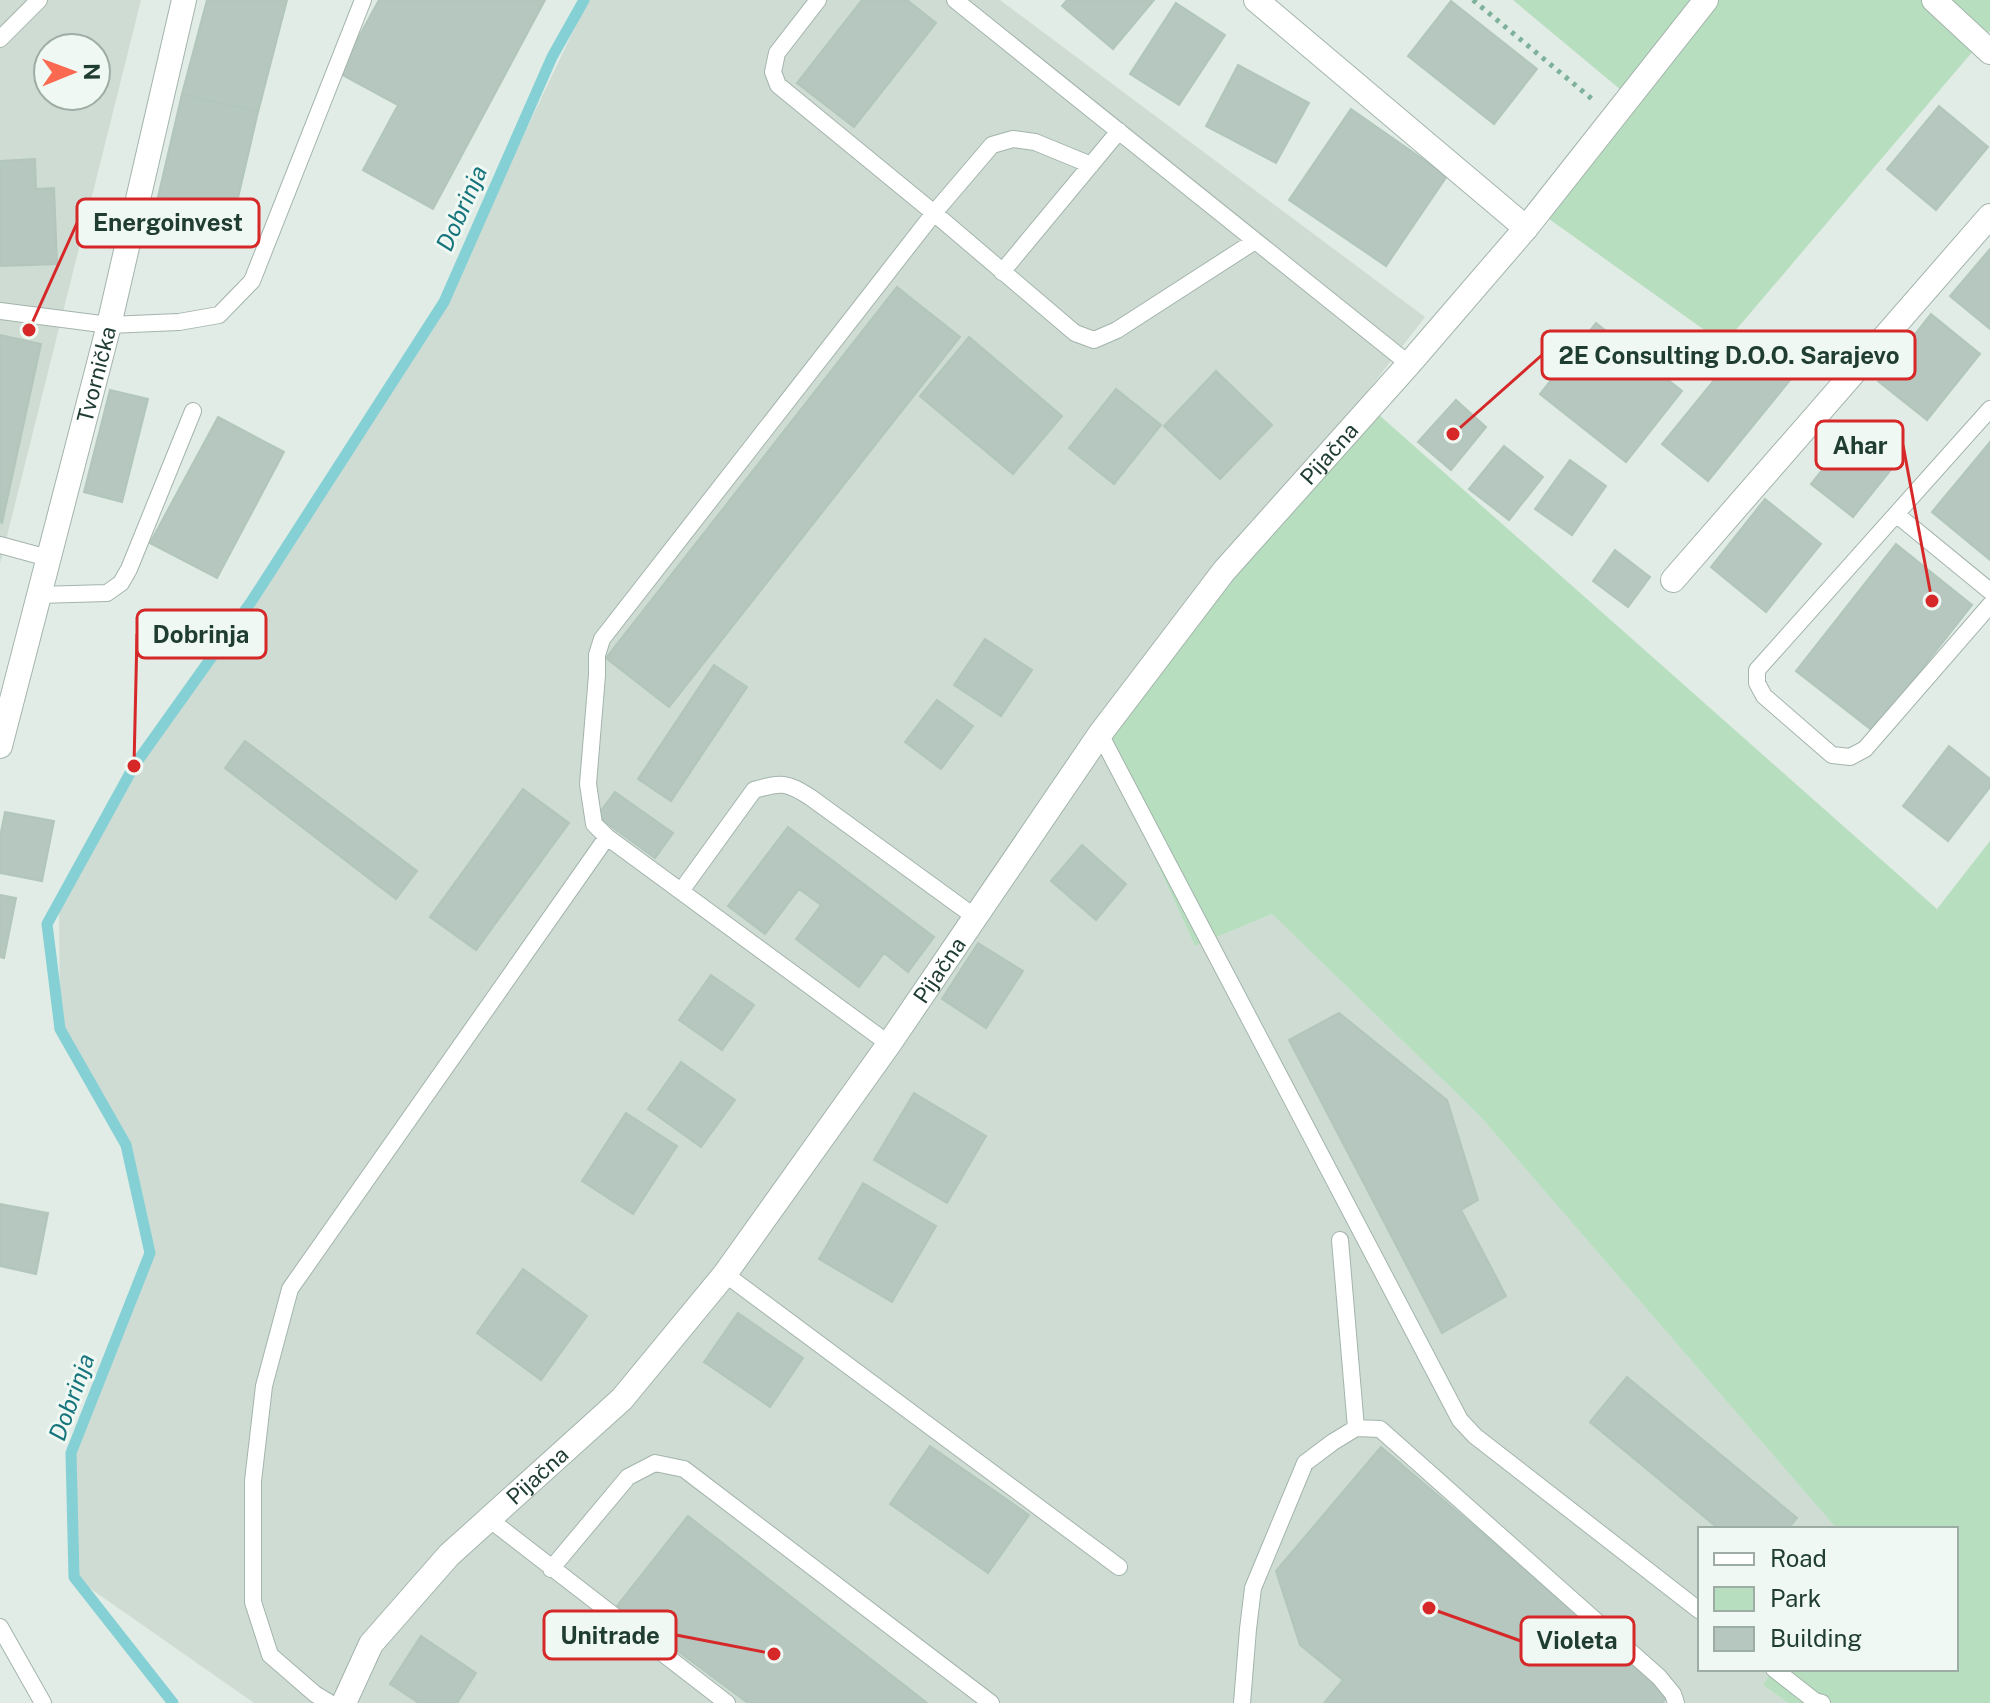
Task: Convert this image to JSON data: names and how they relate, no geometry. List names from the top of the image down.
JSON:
{
  "streets": {
    "street": ["Tvornička", "Pijačna"]
  },
  "water": ["Dobrinja"],
  "places": [
    "Energoinvest",
    "2E Consulting D.O.O. Sarajevo",
    "Ahar",
    "Dobrinja",
    "Violeta",
    "Unitrade"
  ],
  "legend": ["Road", "Park", "Building"],
  "north": "right"
}
